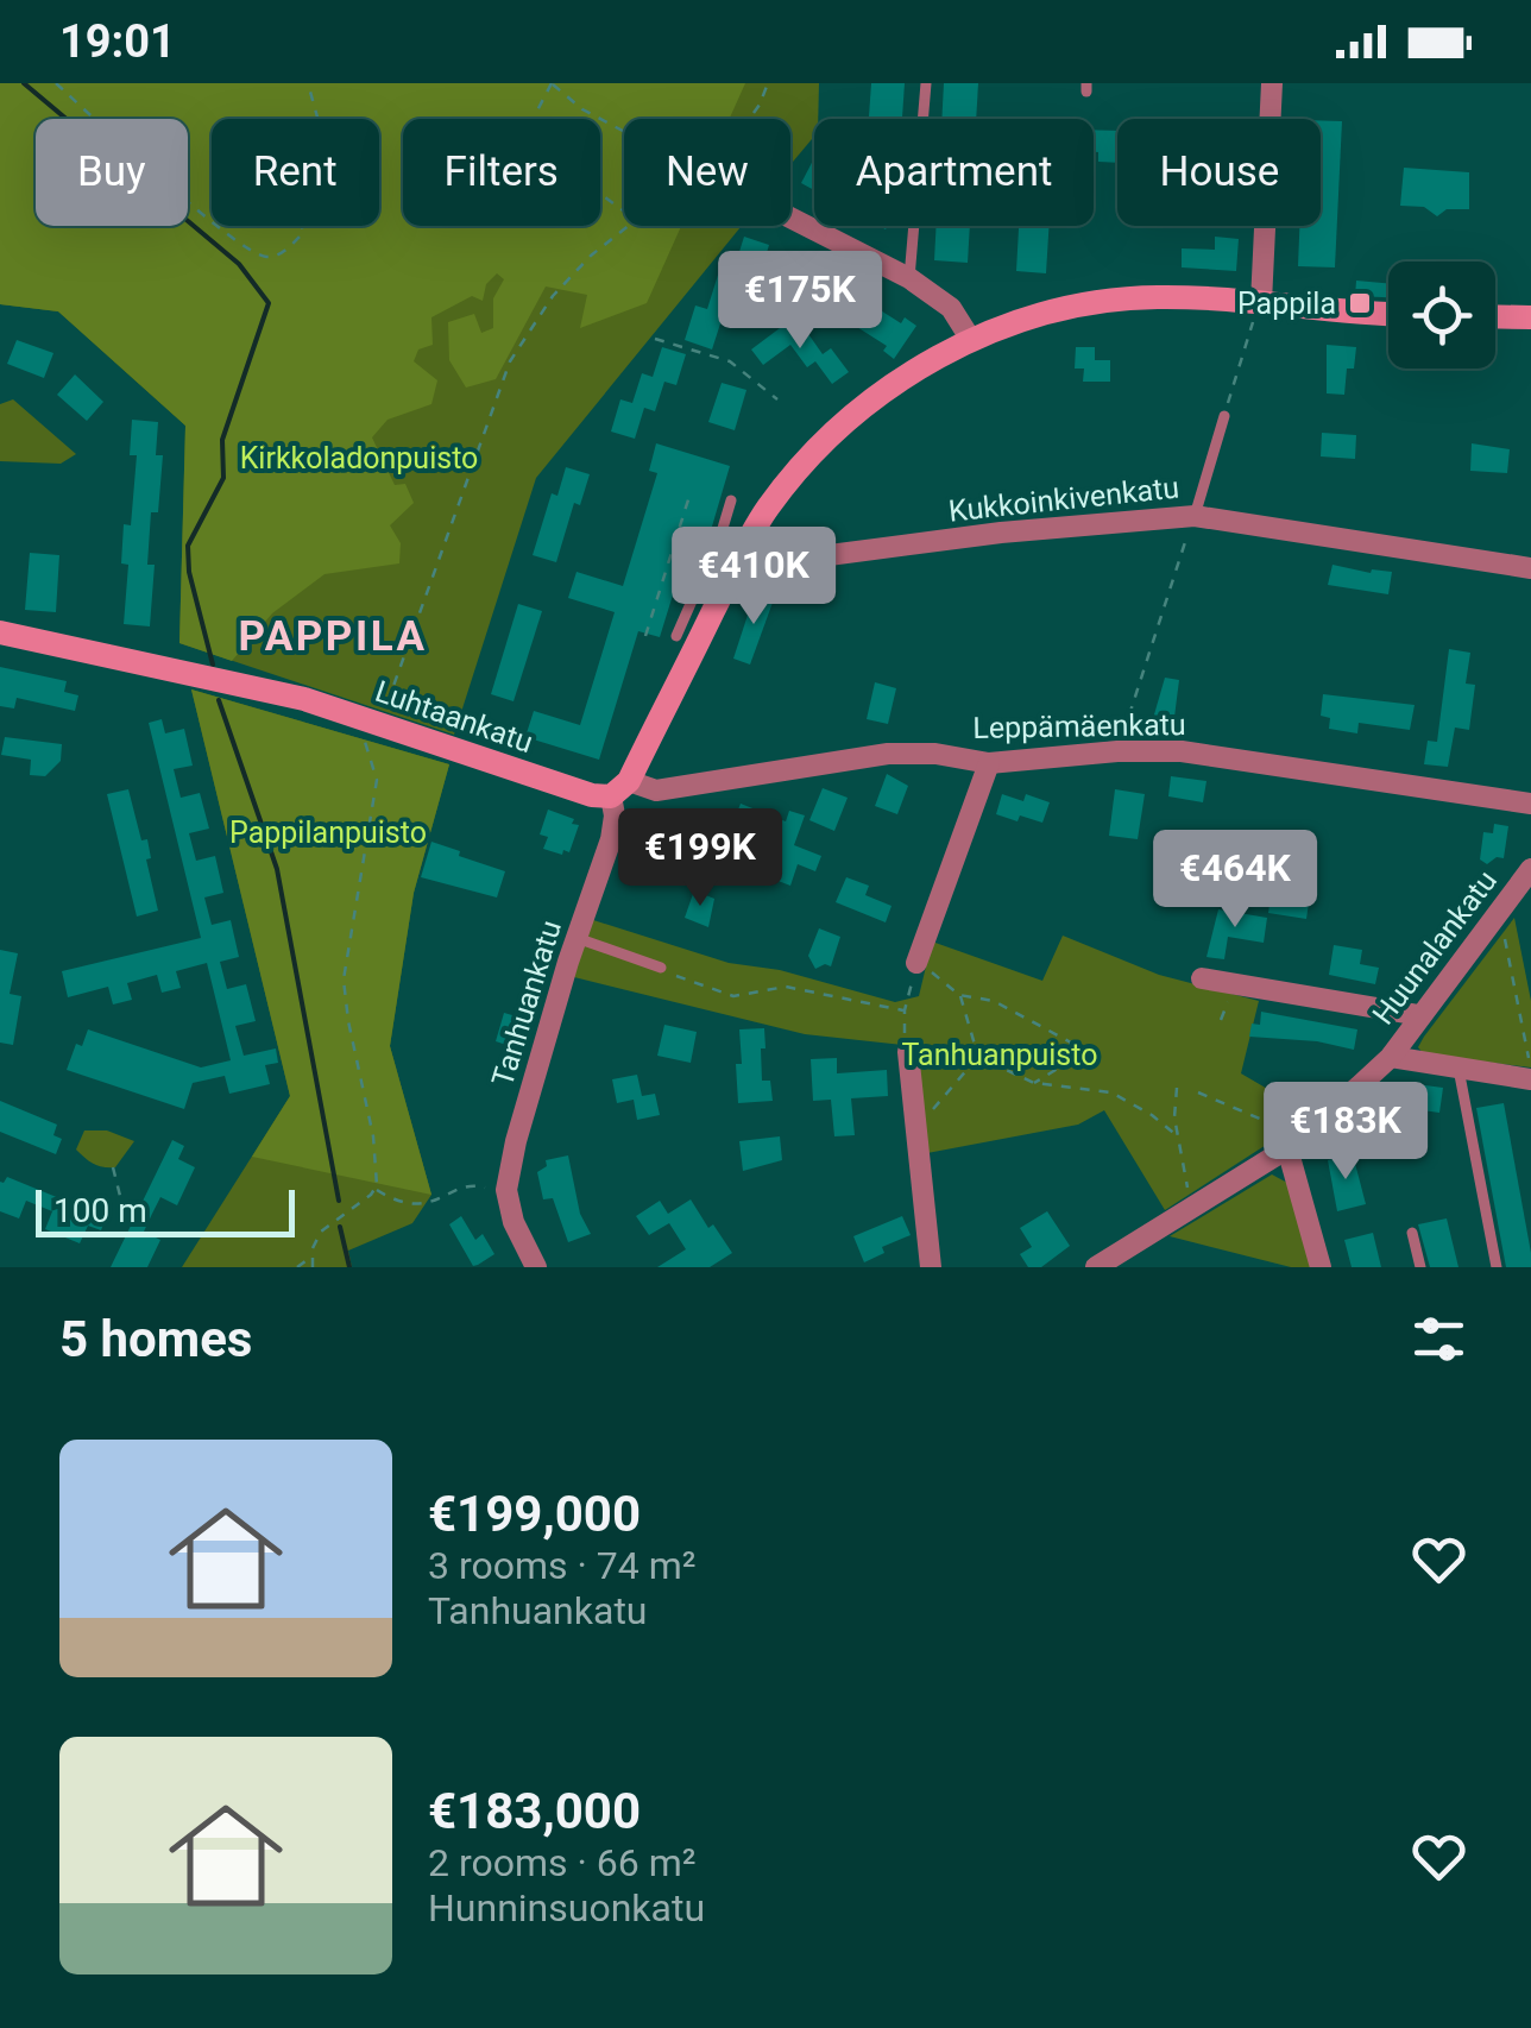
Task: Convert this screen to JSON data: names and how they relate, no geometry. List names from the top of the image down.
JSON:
{
  "streets": {
    "street": [
      "Kukkoinkivenkatu",
      "Luhtaankatu",
      "Leppämäenkatu",
      "Huunalankatu",
      "Tanhuankatu"
    ]
  },
  "crossings": [
    ["Kukkoinkivenkatu", "Tanhuankatu"],
    ["Luhtaankatu", "Leppämäenkatu"],
    ["Luhtaankatu", "Tanhuankatu"],
    ["Leppämäenkatu", "Tanhuankatu"]
  ],
  "districts": ["PAPPILA"],
  "parks": ["Kirkkoladonpuisto", "Pappilanpuisto", "Tanhuanpuisto"],
  "places": {
    "transit": ["Pappila"]
  },
  "scale_bar": "100 m",
  "page": {
    "status": "19:01",
    "chip": [
      "Buy",
      "Rent",
      "Filters",
      "New",
      "Apartment",
      "House"
    ],
    "price": [
      "€175K",
      "€410K",
      "€199K",
      "€464K",
      "€183K"
    ],
    "scale": "100 m",
    "heading": "5 homes",
    "list": [
      {
        "name": "€199,000",
        "note": "3 rooms · 74 m² · Tanhuankatu"
      },
      {
        "name": "€183,000",
        "note": "2 rooms · 66 m² · Hunninsuonkatu"
      }
    ]
  }
}
